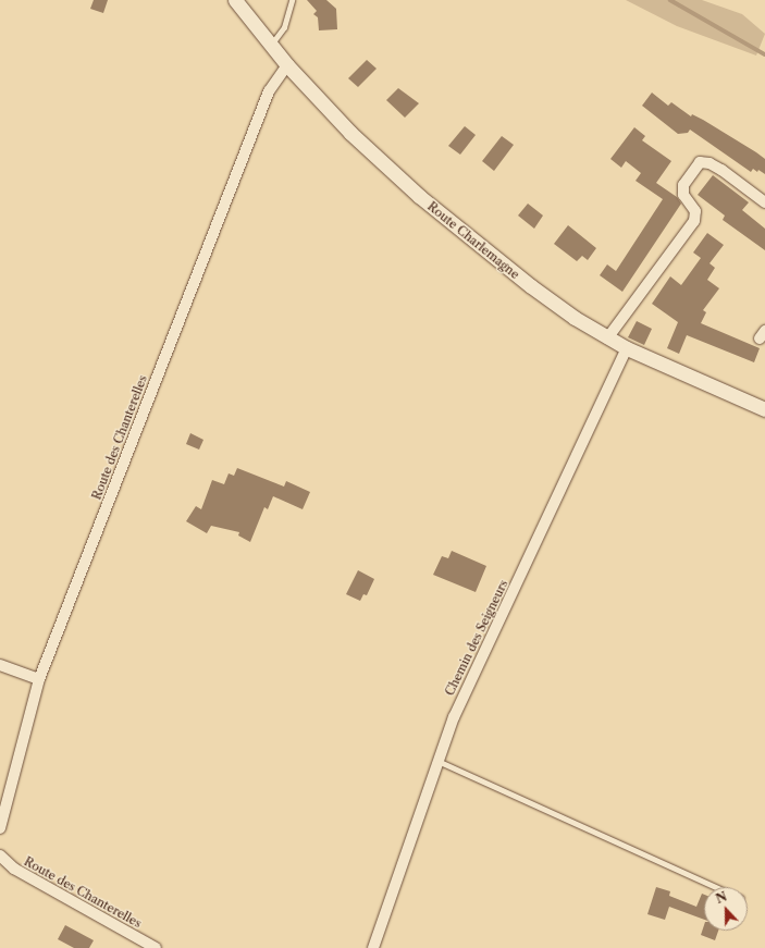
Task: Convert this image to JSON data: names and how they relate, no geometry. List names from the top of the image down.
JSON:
{
  "streets": {
    "main road": ["Route Charlemagne"],
    "street": ["Route des Chanterelles", "Chemin des Seigneurs"]
  },
  "crossings": [
    ["Route Charlemagne", "Route des Chanterelles"],
    ["Route Charlemagne", "Chemin des Seigneurs"]
  ],
  "north": "top"
}
